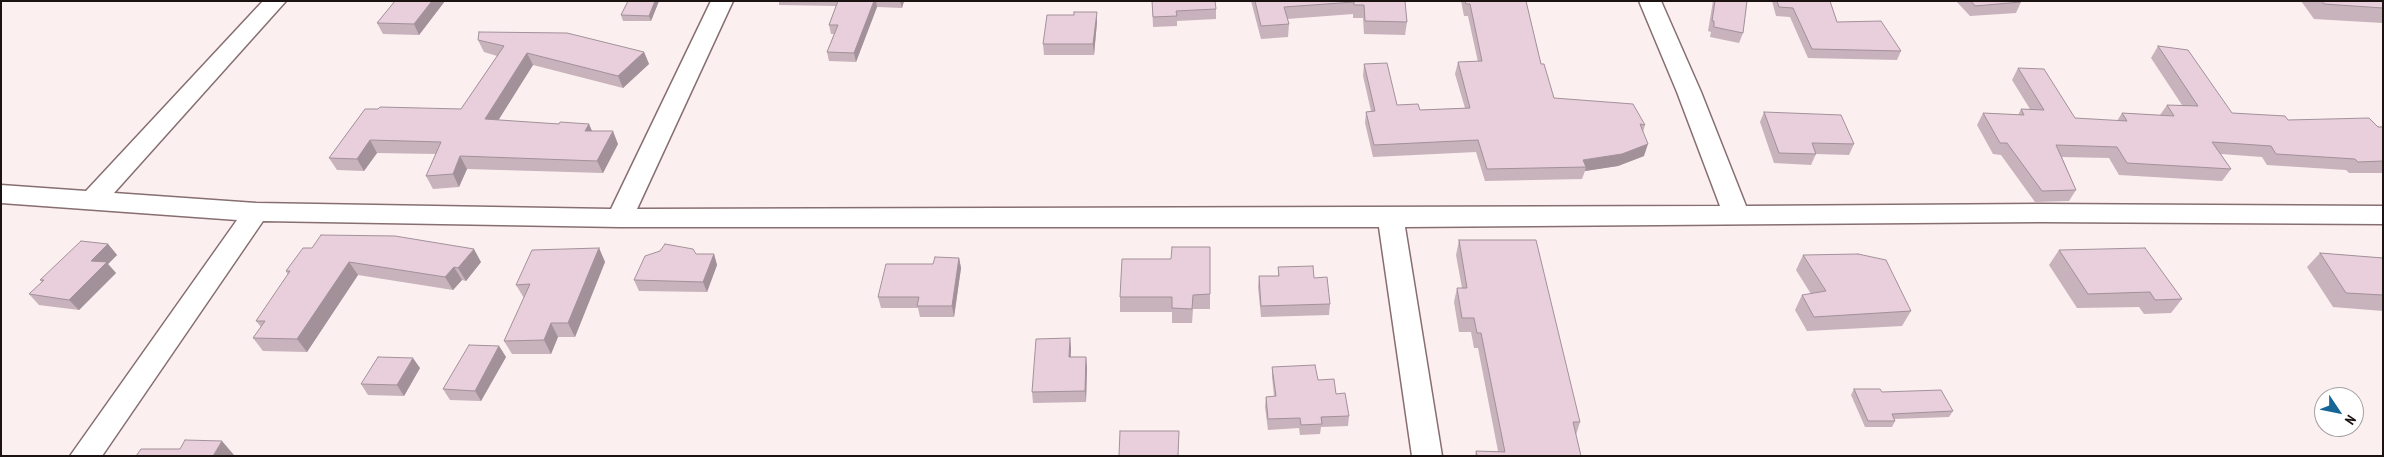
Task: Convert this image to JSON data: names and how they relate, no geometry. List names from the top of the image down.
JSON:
{
  "north": "bottom right"
}
